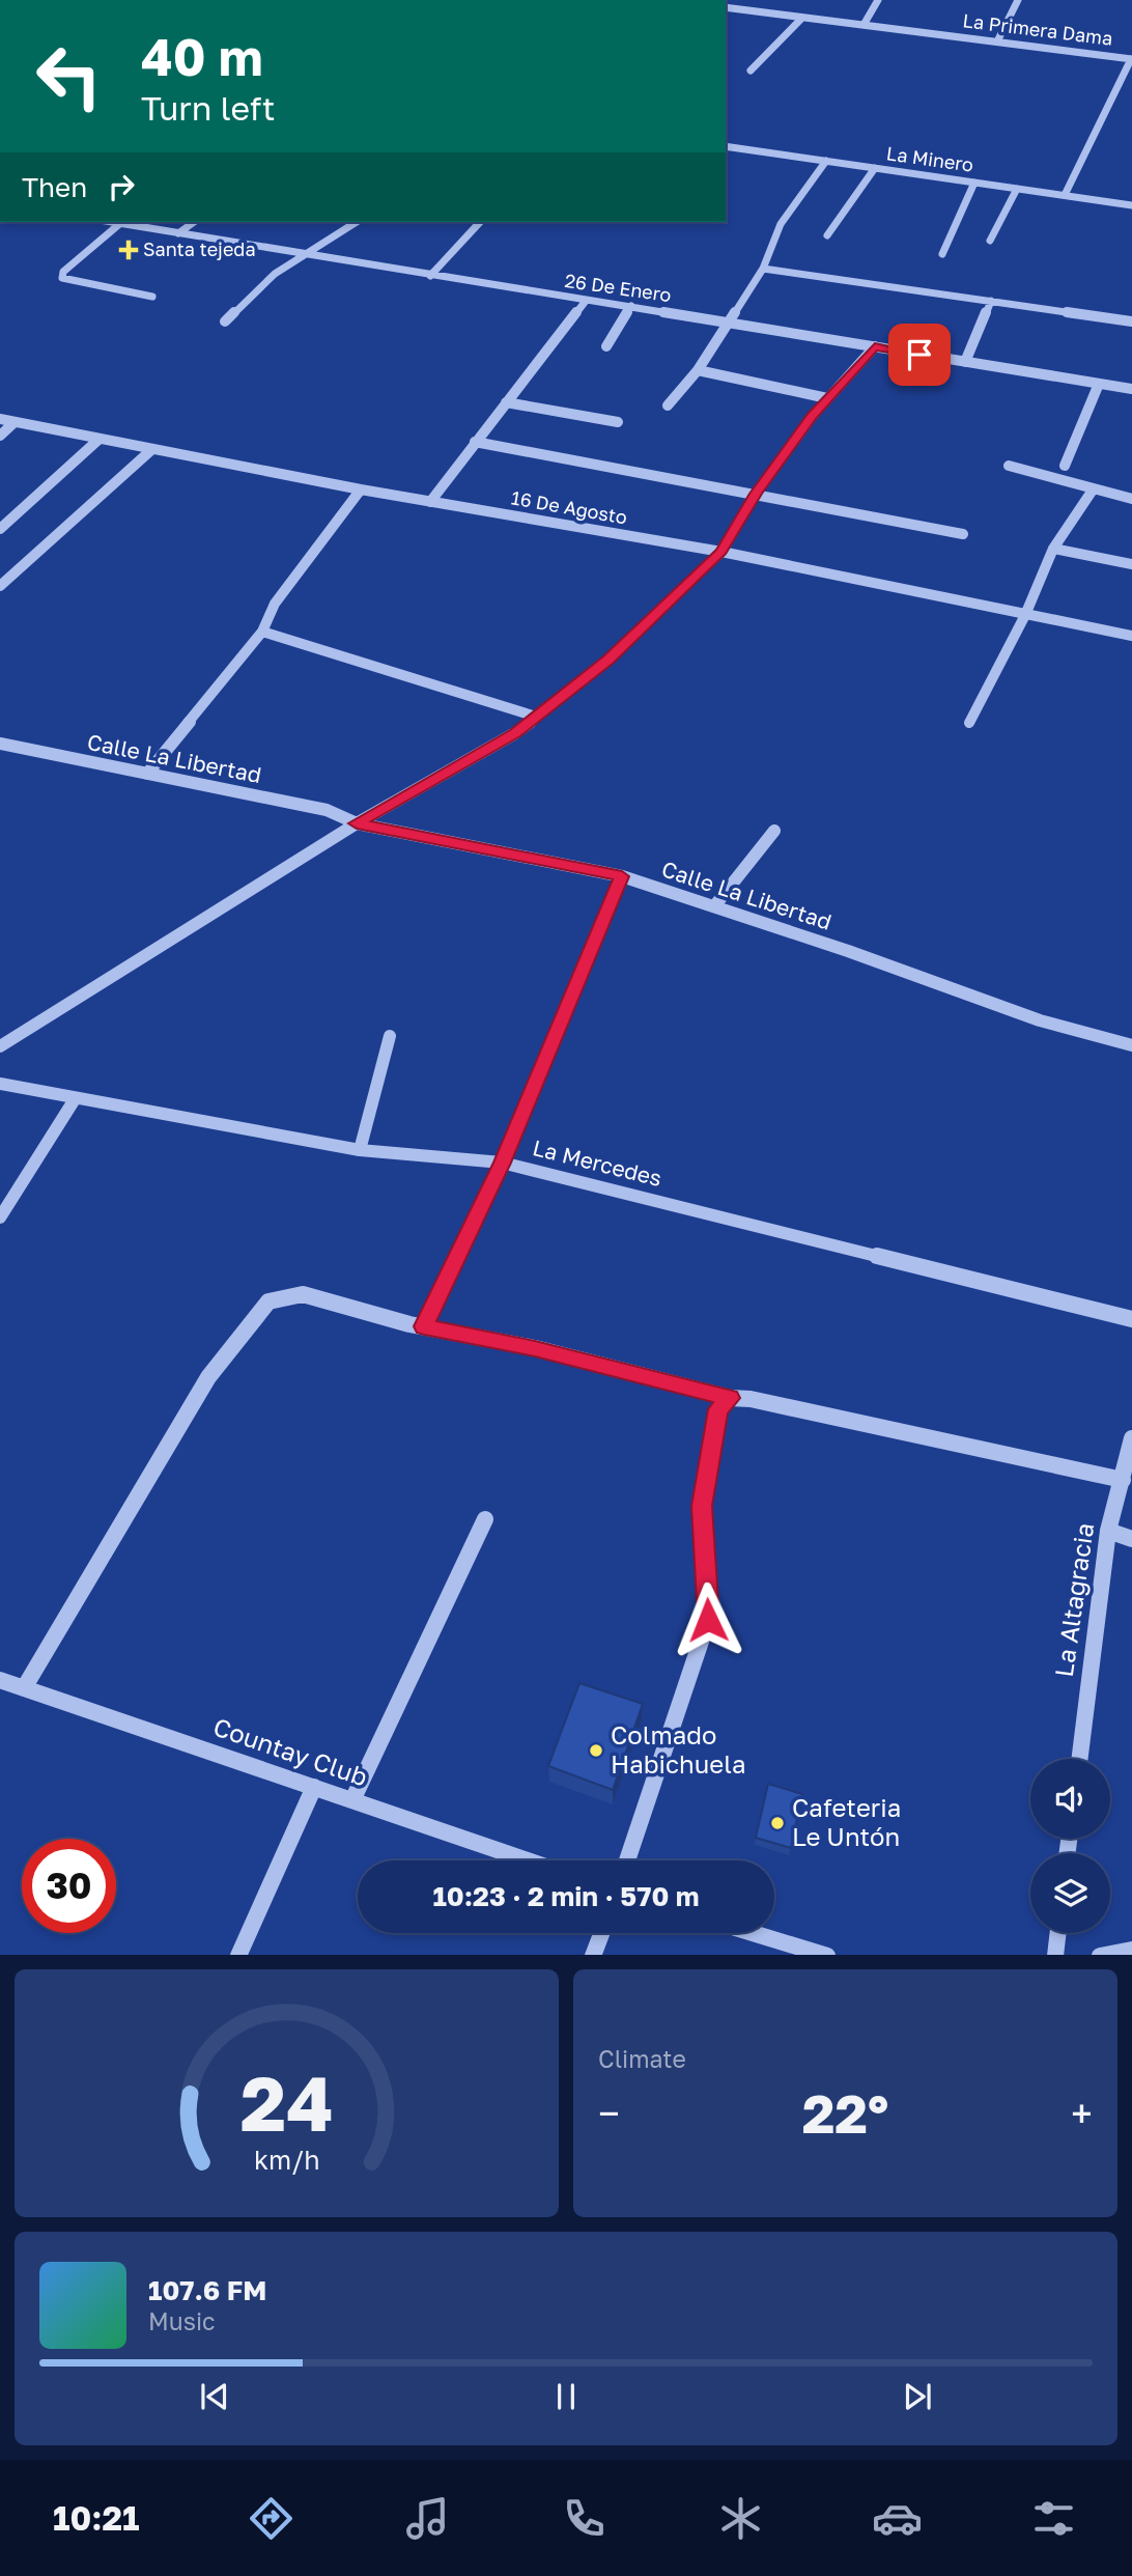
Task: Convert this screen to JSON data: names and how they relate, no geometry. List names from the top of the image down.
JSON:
{
  "streets": {
    "street": [
      "La Primera Dama",
      "La Minero",
      "26 De Enero",
      "16 De Agosto",
      "Calle La Libertad",
      "La Mercedes",
      "La Altagracia",
      "Countay Club"
    ]
  },
  "places": {
    "health": ["Santa tejeda"],
    "other": ["Colmado Habichuela", "Cafeteria Le Untón"]
  },
  "page": {
    "turn": ["40 m", "Turn left"],
    "then": "Then",
    "limit": "30",
    "trip": "10:23 · 2 min · 570 m",
    "tile": "Climate",
    "heat": ["−", "22°", "+"],
    "song": ["107.6 FM", "Music"],
    "tabs": "10:21",
    "gauge": ["24", "km/h"]
  }
}
